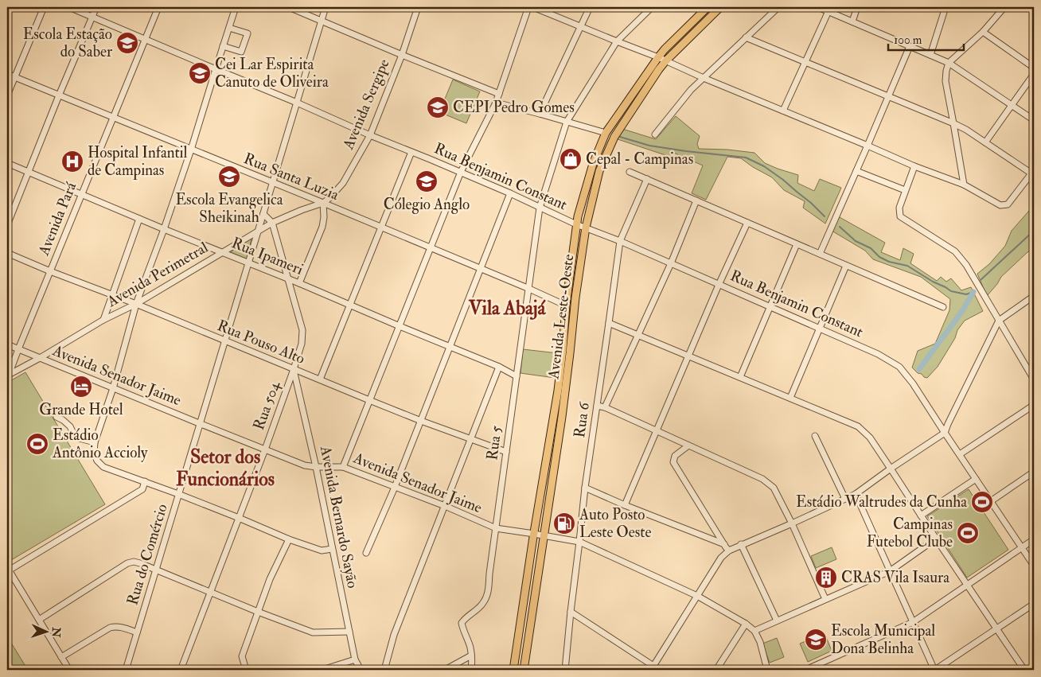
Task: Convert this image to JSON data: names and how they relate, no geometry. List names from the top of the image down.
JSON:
{
  "streets": {
    "main road": ["Avenida Leste-Oeste"],
    "street": [
      "Avenida Sergipe",
      "Rua Santa Luzia",
      "Rua Benjamin Constant",
      "Avenida Pará",
      "Rua Ipameri",
      "Avenida Perimetral",
      "Rua Pouso Alto",
      "Avenida Senador Jaime",
      "Rua 504",
      "Rua 6",
      "Rua 5",
      "Avenida Bernardo Sayão",
      "Rua do Comércio"
    ]
  },
  "crossings": [
    ["Avenida Sergipe", "Rua Santa Luzia"],
    ["Avenida Sergipe", "Rua Benjamin Constant"],
    ["Avenida Sergipe", "Avenida Perimetral"],
    ["Rua Santa Luzia", "Avenida Pará"],
    ["Rua Santa Luzia", "Avenida Perimetral"],
    ["Rua Santa Luzia", "Avenida Leste-Oeste"],
    ["Rua Santa Luzia", "Rua 5"],
    ["Rua Santa Luzia", "Rua do Comércio"],
    ["Rua Benjamin Constant", "Avenida Pará"],
    ["Rua Benjamin Constant", "Avenida Leste-Oeste"],
    ["Rua Benjamin Constant", "Rua 6"],
    ["Rua Benjamin Constant", "Rua 5"],
    ["Rua Benjamin Constant", "Rua do Comércio"],
    ["Avenida Pará", "Rua Ipameri"],
    ["Avenida Pará", "Avenida Perimetral"],
    ["Avenida Pará", "Rua Pouso Alto"],
    ["Avenida Pará", "Avenida Senador Jaime"],
    ["Rua Ipameri", "Avenida Perimetral"],
    ["Rua Ipameri", "Rua 504"],
    ["Rua Ipameri", "Rua 5"],
    ["Rua Ipameri", "Rua do Comércio"],
    ["Avenida Perimetral", "Rua Pouso Alto"],
    ["Avenida Perimetral", "Avenida Senador Jaime"],
    ["Avenida Perimetral", "Rua 504"],
    ["Avenida Perimetral", "Rua do Comércio"],
    ["Avenida Leste-Oeste", "Avenida Senador Jaime"],
    ["Rua Pouso Alto", "Rua 504"],
    ["Rua Pouso Alto", "Rua 5"],
    ["Rua Pouso Alto", "Avenida Bernardo Sayão"],
    ["Rua Pouso Alto", "Rua do Comércio"],
    ["Avenida Senador Jaime", "Rua 504"],
    ["Avenida Senador Jaime", "Rua 6"],
    ["Avenida Senador Jaime", "Rua 5"],
    ["Avenida Senador Jaime", "Avenida Bernardo Sayão"],
    ["Avenida Senador Jaime", "Rua do Comércio"],
    ["Rua 504", "Avenida Bernardo Sayão"]
  ],
  "districts": ["Vila Abajá", "Setor dos Funcionários"],
  "places": {
    "school or university": [
      "Escola Estação do Saber",
      "Cei Lar Espirita Canuto de Oliveira",
      "CEPI Pedro Gomes",
      "Escola Evangelica Sheikinah",
      "Cólegio Anglo",
      "Escola Municipal Dona Belinha"
    ],
    "shop": ["Cepal - Campinas"],
    "hospital": ["Hospital Infantil de Campinas"],
    "hotel": ["Grande Hotel"],
    "sports": ["Estádio Antônio Accioly", "Estádio Waltrudes da Cunha", "Campinas Futebol Clube"],
    "fuel station": ["Auto Posto Leste Oeste"],
    "building": ["CRAS Vila Isaura"]
  },
  "scale_bar": "100 m",
  "north": "right"
}
